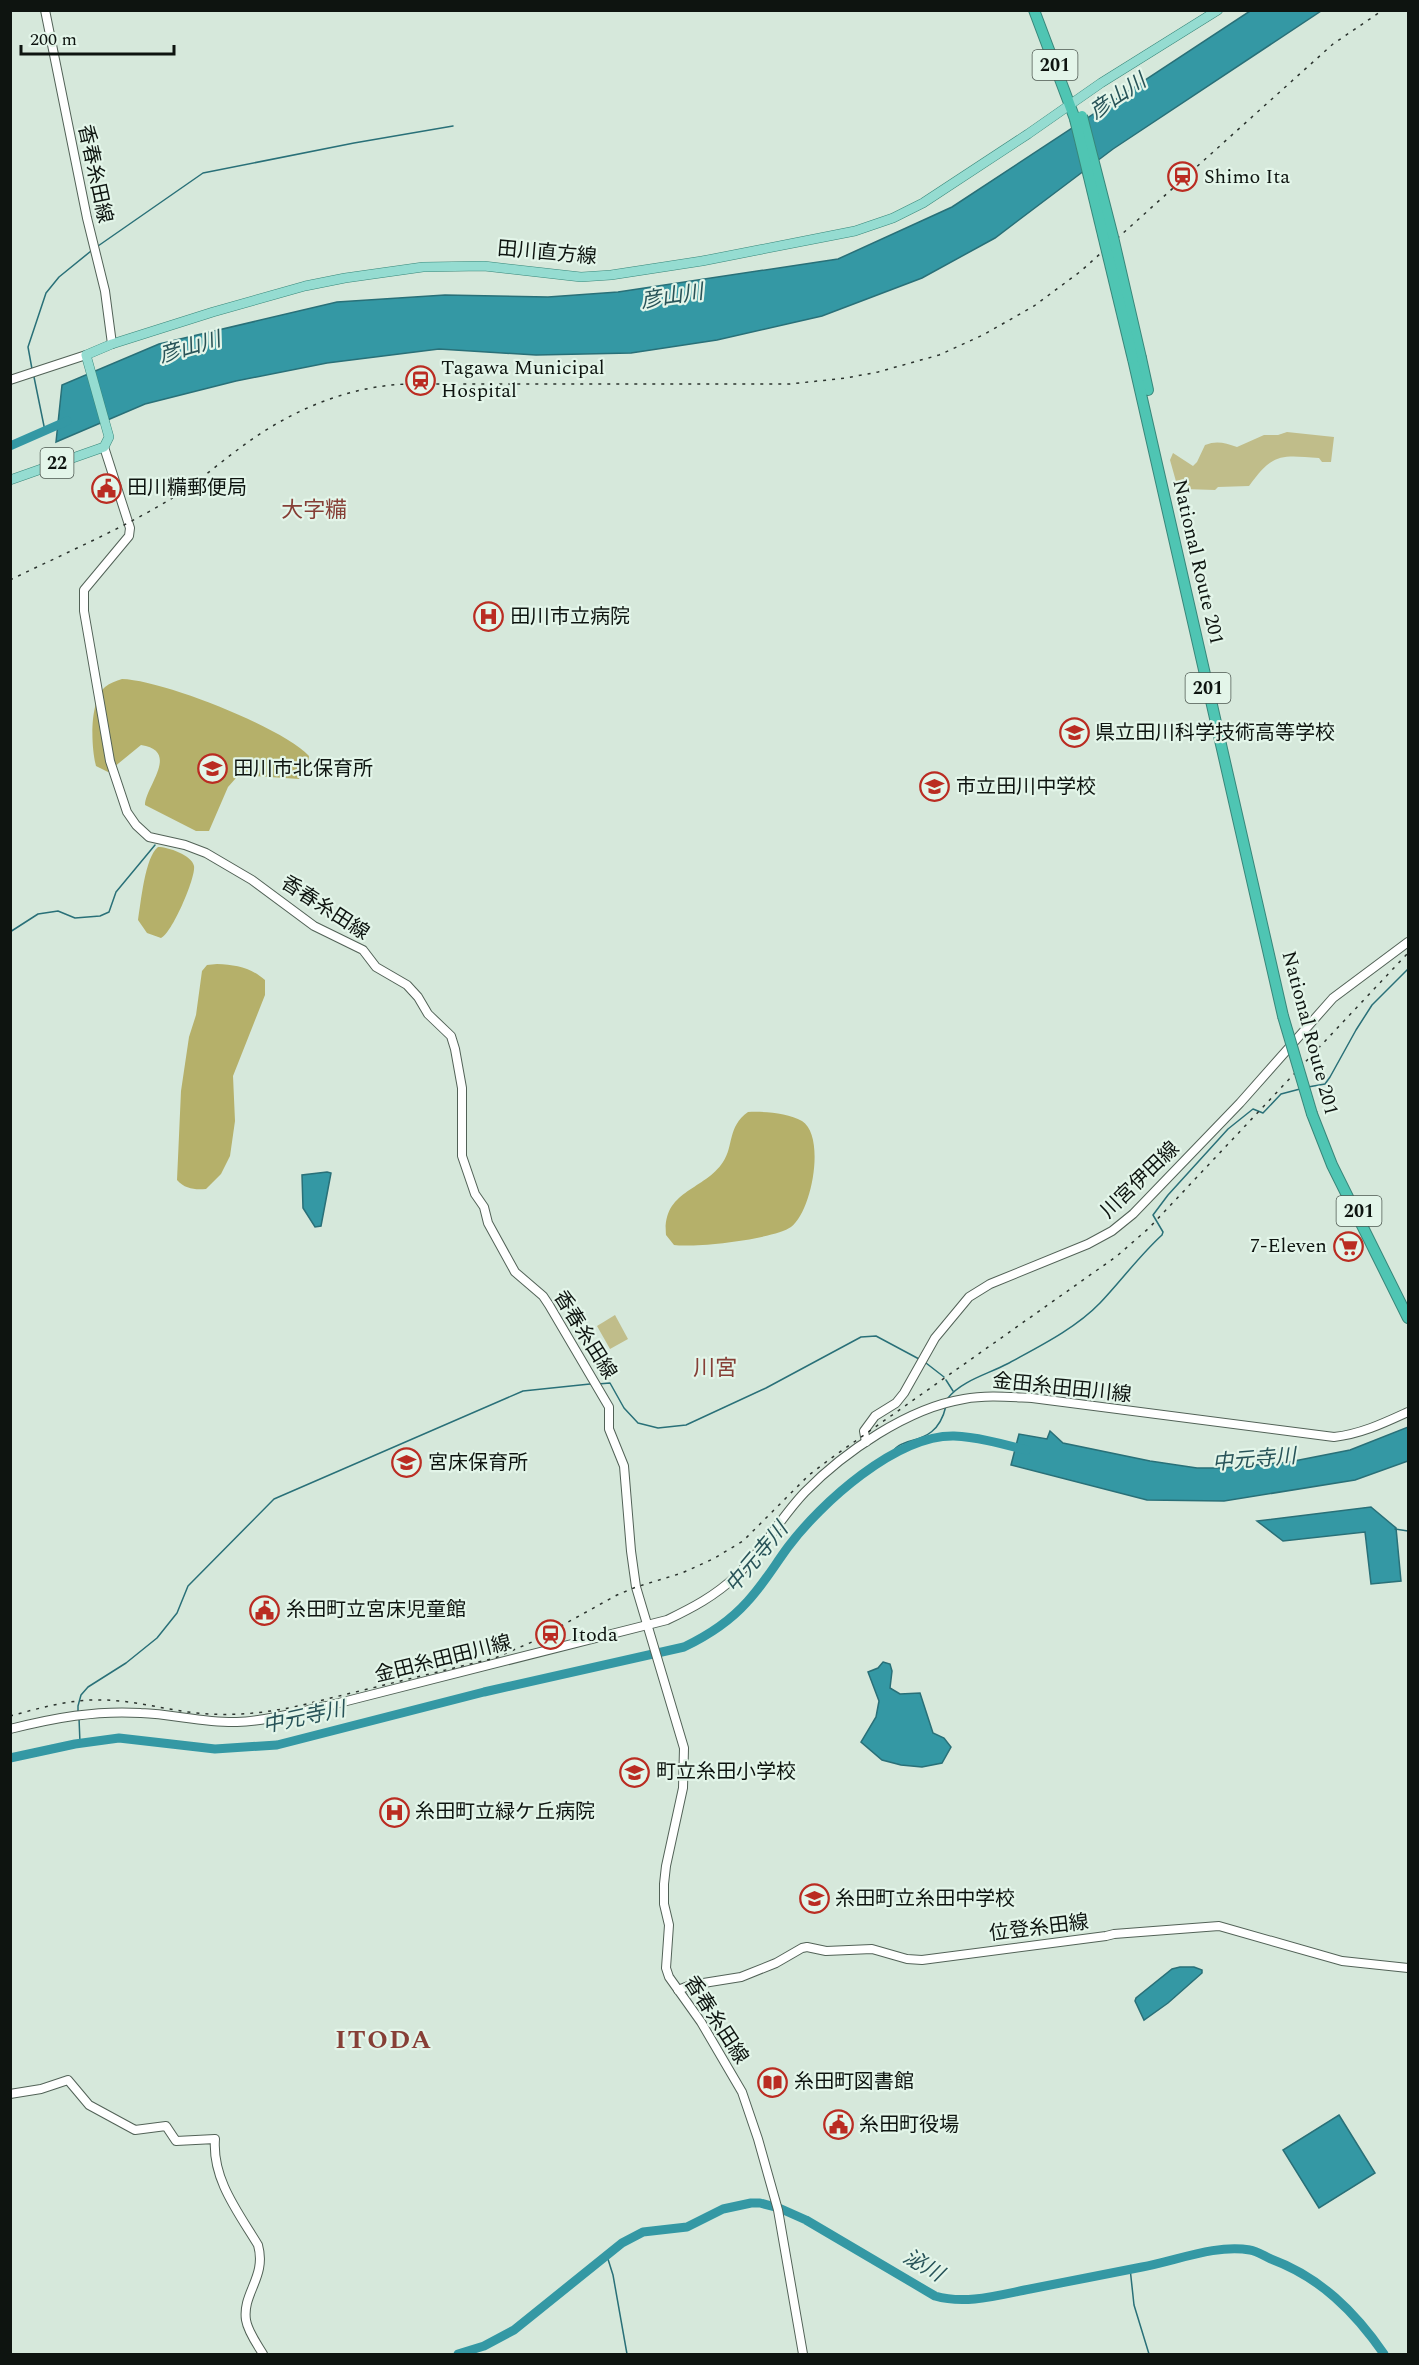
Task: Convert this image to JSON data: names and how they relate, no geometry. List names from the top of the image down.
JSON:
{
  "streets": {
    "highway": ["201", "National Route 201"],
    "main road": [
      "香春糸田線",
      "田川直方線",
      "22",
      "川宮伊田線",
      "金田糸田田川線",
      "位登糸田線"
    ]
  },
  "crossings": [
    ["香春糸田線", "田川直方線"],
    ["香春糸田線", "22"],
    ["香春糸田線", "金田糸田田川線"],
    ["香春糸田線", "位登糸田線"],
    ["田川直方線", "National Route 201"],
    ["川宮伊田線", "金田糸田田川線"]
  ],
  "districts": ["大字糒", "川宮", "ITODA"],
  "water": ["彦山川", "中元寺川", "泌川"],
  "places": {
    "station": ["Shimo Ita", "Tagawa Municipal Hospital", "Itoda"],
    "public building": ["田川糒郵便局", "糸田町立宮床児童館", "糸田町役場"],
    "hospital": ["田川市立病院", "糸田町立緑ケ丘病院"],
    "school or university": [
      "県立田川科学技術高等学校",
      "田川市北保育所",
      "市立田川中学校",
      "宮床保育所",
      "町立糸田小学校",
      "糸田町立糸田中学校"
    ],
    "supermarket": ["7-Eleven"],
    "library": ["糸田町図書館"]
  },
  "scale_bar": "200 m"
}
